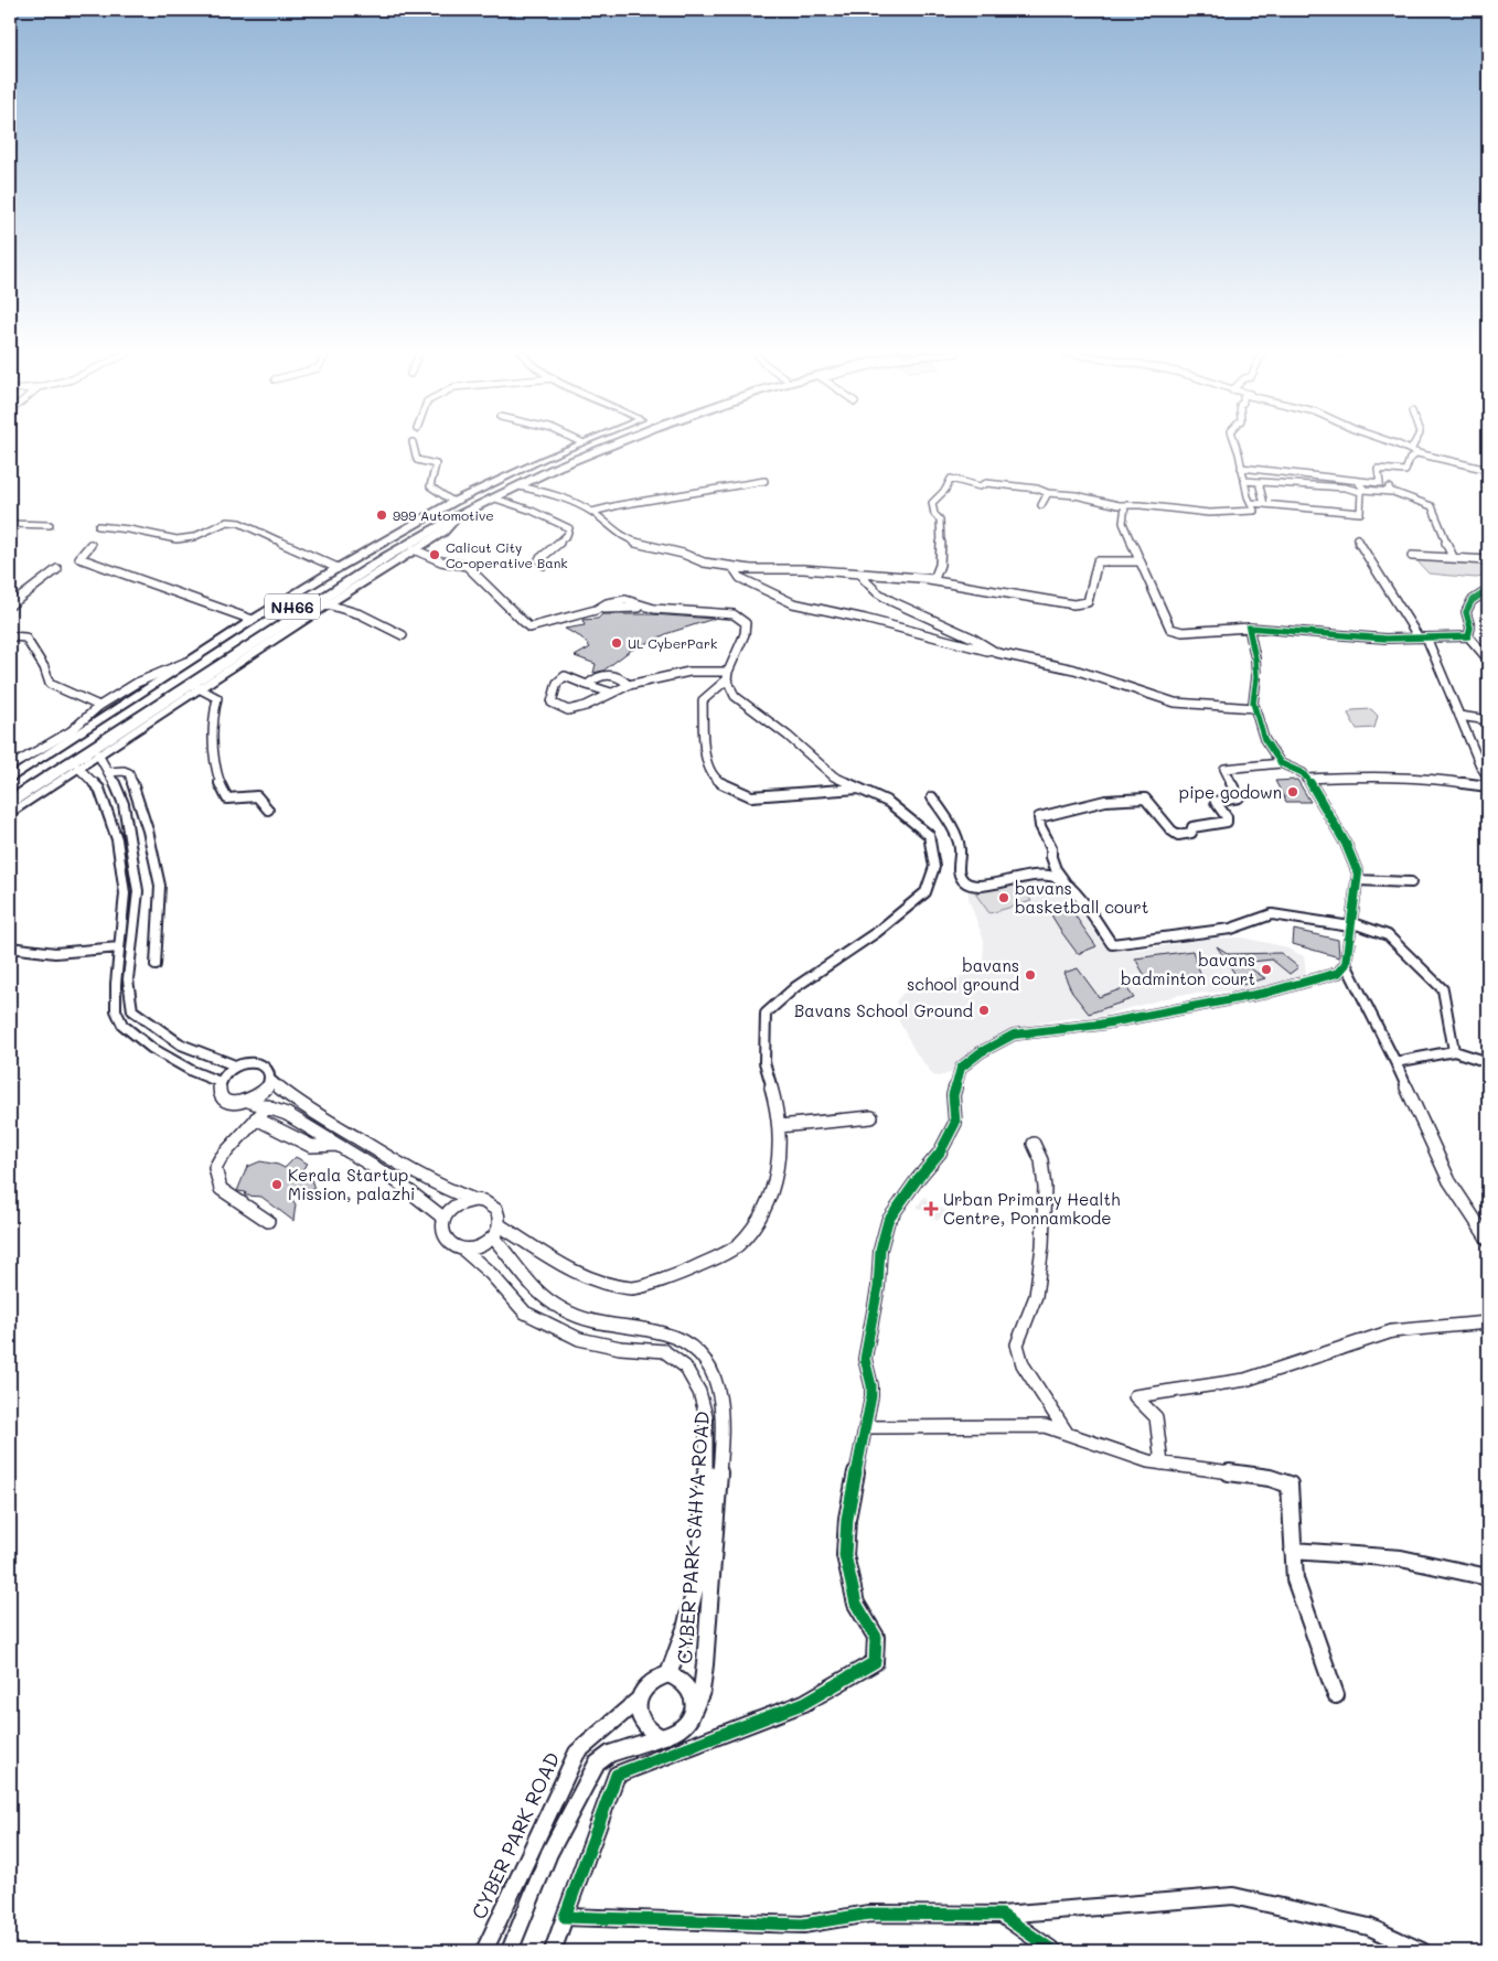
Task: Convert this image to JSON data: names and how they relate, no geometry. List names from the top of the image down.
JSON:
{
  "streets": {
    "highway": ["NH66"],
    "street": ["CYBER PARK SAHYA ROAD", "CYBER PARK ROAD"]
  },
  "crossings": [
    ["CYBER PARK SAHYA ROAD", "CYBER PARK ROAD"]
  ],
  "places": {
    "other": [
      "999 Automotive",
      "Calicut City Co-operative Bank",
      "UL CyberPark",
      "pipe godown",
      "bavans basketball court",
      "bavans badminton court",
      "bavans school ground",
      "Bavans School Ground",
      "Kerala Startup Mission, palazhi"
    ],
    "health": ["Urban Primary Health Centre, Ponnamkode"]
  }
}
